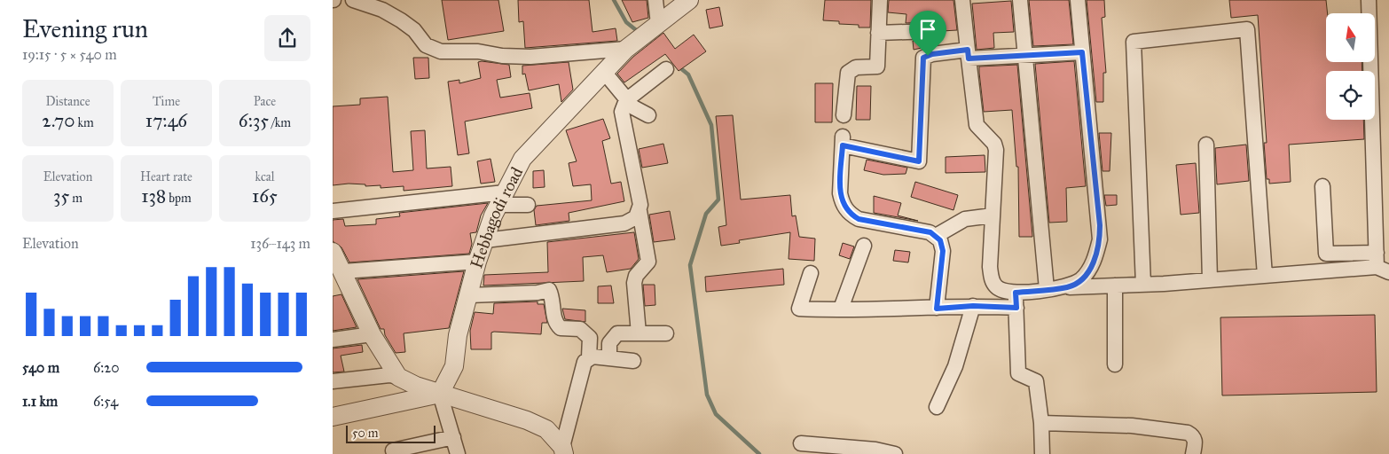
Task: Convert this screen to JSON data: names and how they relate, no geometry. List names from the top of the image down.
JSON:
{
  "streets": {
    "street": ["Hebbagodi road"]
  },
  "scale_bar": "50 m",
  "north": "top",
  "page": {
    "heading": ["Evening run", "19:15 · 5 × 540 m"],
    "stats": [
      ["Distance", "2.70 km"],
      ["Time", "17:46"],
      ["Pace", "6:35 /km"],
      ["Elevation", "35 m"],
      ["Heart rate", "138 bpm"],
      ["kcal", "165"]
    ],
    "chart": ["Elevation", "136–143 m"],
    "list": [
      {
        "name": "540 m",
        "note": "6:20"
      },
      {
        "name": "1.1 km",
        "note": "6:54"
      }
    ],
    "scale": "50 m"
  }
}
